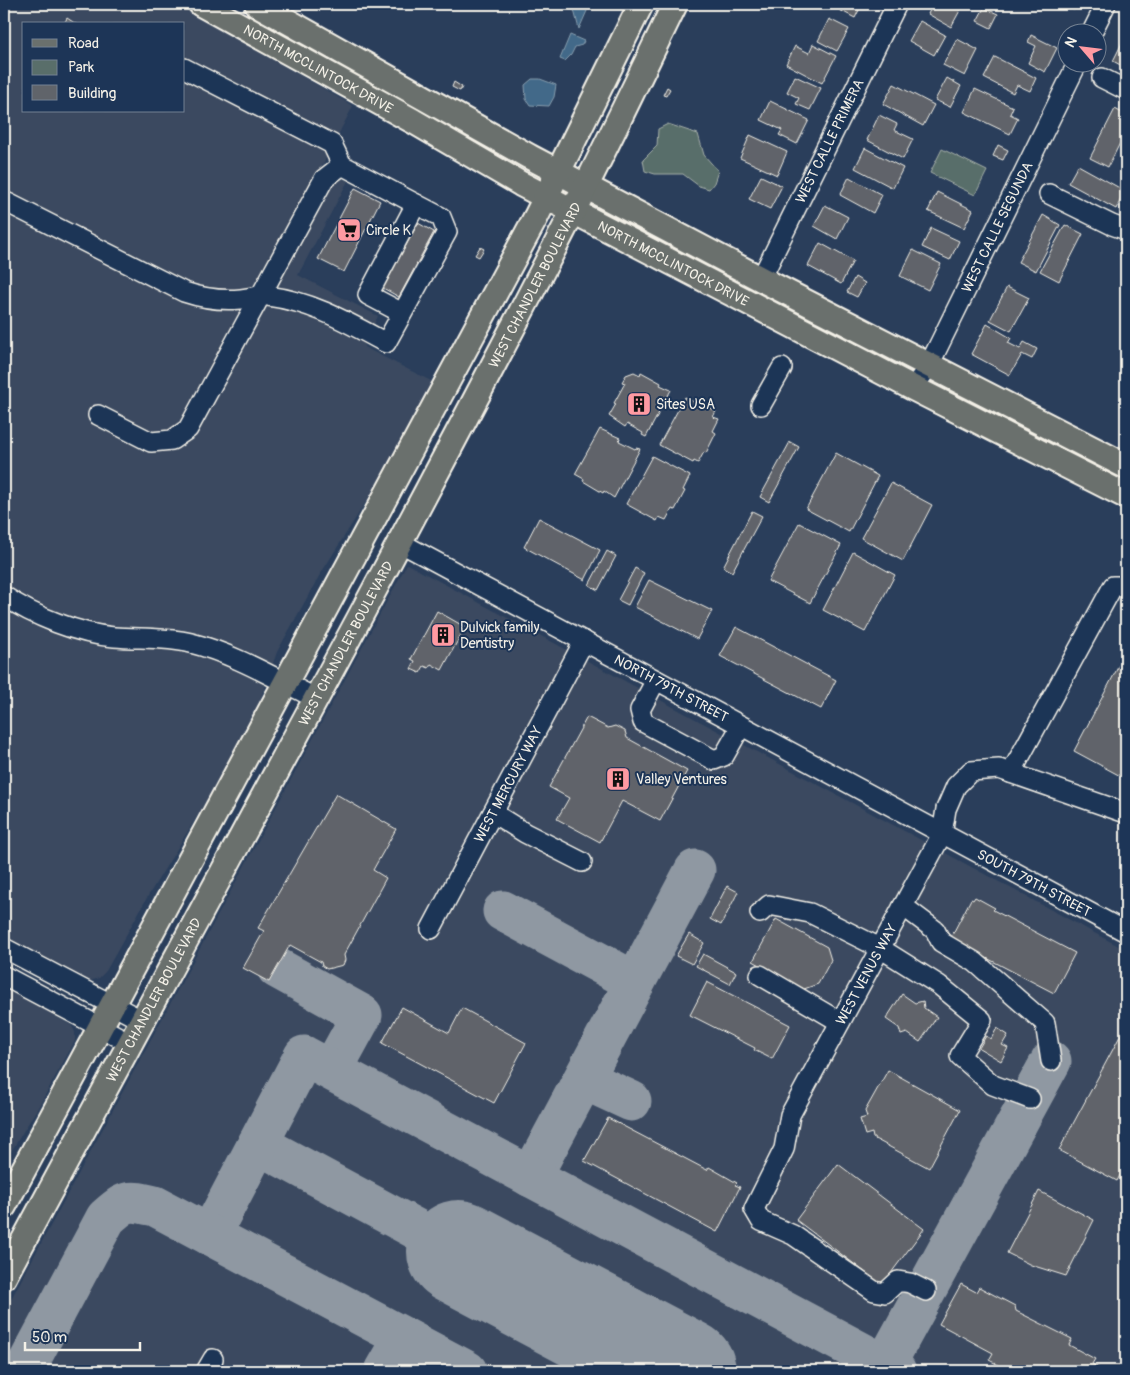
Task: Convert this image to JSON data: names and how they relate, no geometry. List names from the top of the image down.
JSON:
{
  "streets": {
    "main road": ["NORTH MCCLINTOCK DRIVE", "WEST CHANDLER BOULEVARD"],
    "street": [
      "WEST CALLE PRIMERA",
      "WEST CALLE SEGUNDA",
      "NORTH 79TH STREET",
      "WEST MERCURY WAY",
      "SOUTH 79TH STREET",
      "WEST VENUS WAY"
    ]
  },
  "crossings": [
    ["NORTH MCCLINTOCK DRIVE", "WEST CALLE PRIMERA"],
    ["NORTH MCCLINTOCK DRIVE", "WEST CALLE SEGUNDA"],
    ["NORTH MCCLINTOCK DRIVE", "WEST CHANDLER BOULEVARD"],
    ["WEST CHANDLER BOULEVARD", "NORTH 79TH STREET"],
    ["NORTH 79TH STREET", "WEST MERCURY WAY"],
    ["NORTH 79TH STREET", "SOUTH 79TH STREET"],
    ["NORTH 79TH STREET", "WEST VENUS WAY"],
    ["SOUTH 79TH STREET", "WEST VENUS WAY"]
  ],
  "places": {
    "supermarket": ["Circle K"],
    "building": ["Sites USA", "Dulvick family Dentistry", "Valley Ventures"]
  },
  "legend": ["Road", "Park", "Building"],
  "scale_bar": "50 m",
  "north": "top left"
}
